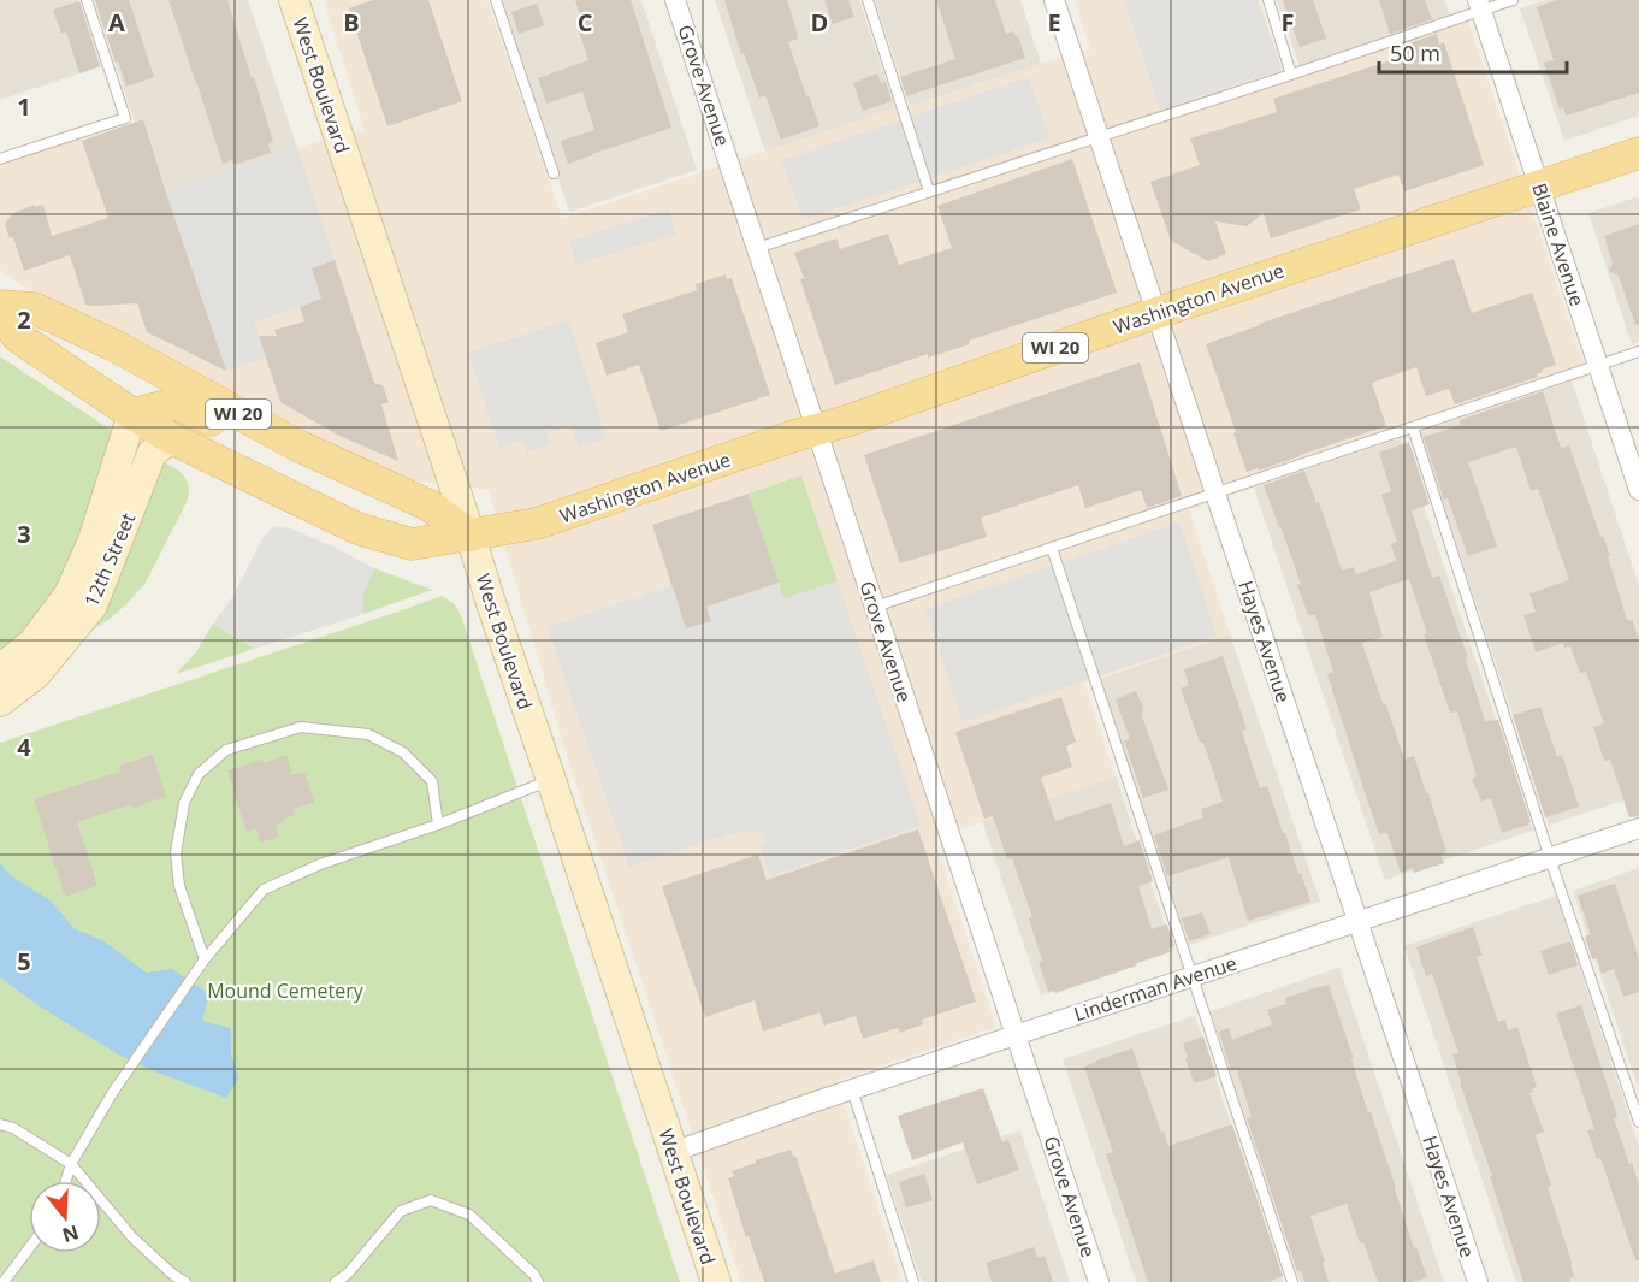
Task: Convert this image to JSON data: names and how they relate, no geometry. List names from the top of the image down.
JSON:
{
  "streets": {
    "main road": ["Washington Avenue", "WI 20"],
    "street": [
      "West Boulevard",
      "Grove Avenue",
      "Blaine Avenue",
      "12th Street",
      "Hayes Avenue",
      "Linderman Avenue"
    ]
  },
  "crossings": [
    ["West Boulevard", "Washington Avenue"],
    ["West Boulevard", "WI 20"],
    ["West Boulevard", "Linderman Avenue"],
    ["Grove Avenue", "Washington Avenue"],
    ["Grove Avenue", "Linderman Avenue"],
    ["Blaine Avenue", "Washington Avenue"],
    ["Washington Avenue", "WI 20"],
    ["Washington Avenue", "12th Street"],
    ["Washington Avenue", "Hayes Avenue"],
    ["Hayes Avenue", "Linderman Avenue"]
  ],
  "parks": ["Mound Cemetery"],
  "scale_bar": "50 m",
  "north": "bottom",
  "grid": {
    "columns": [
      "A",
      "B",
      "C",
      "D",
      "E",
      "F"
    ],
    "rows": [
      "1",
      "2",
      "3",
      "4",
      "5"
    ]
  }
}
